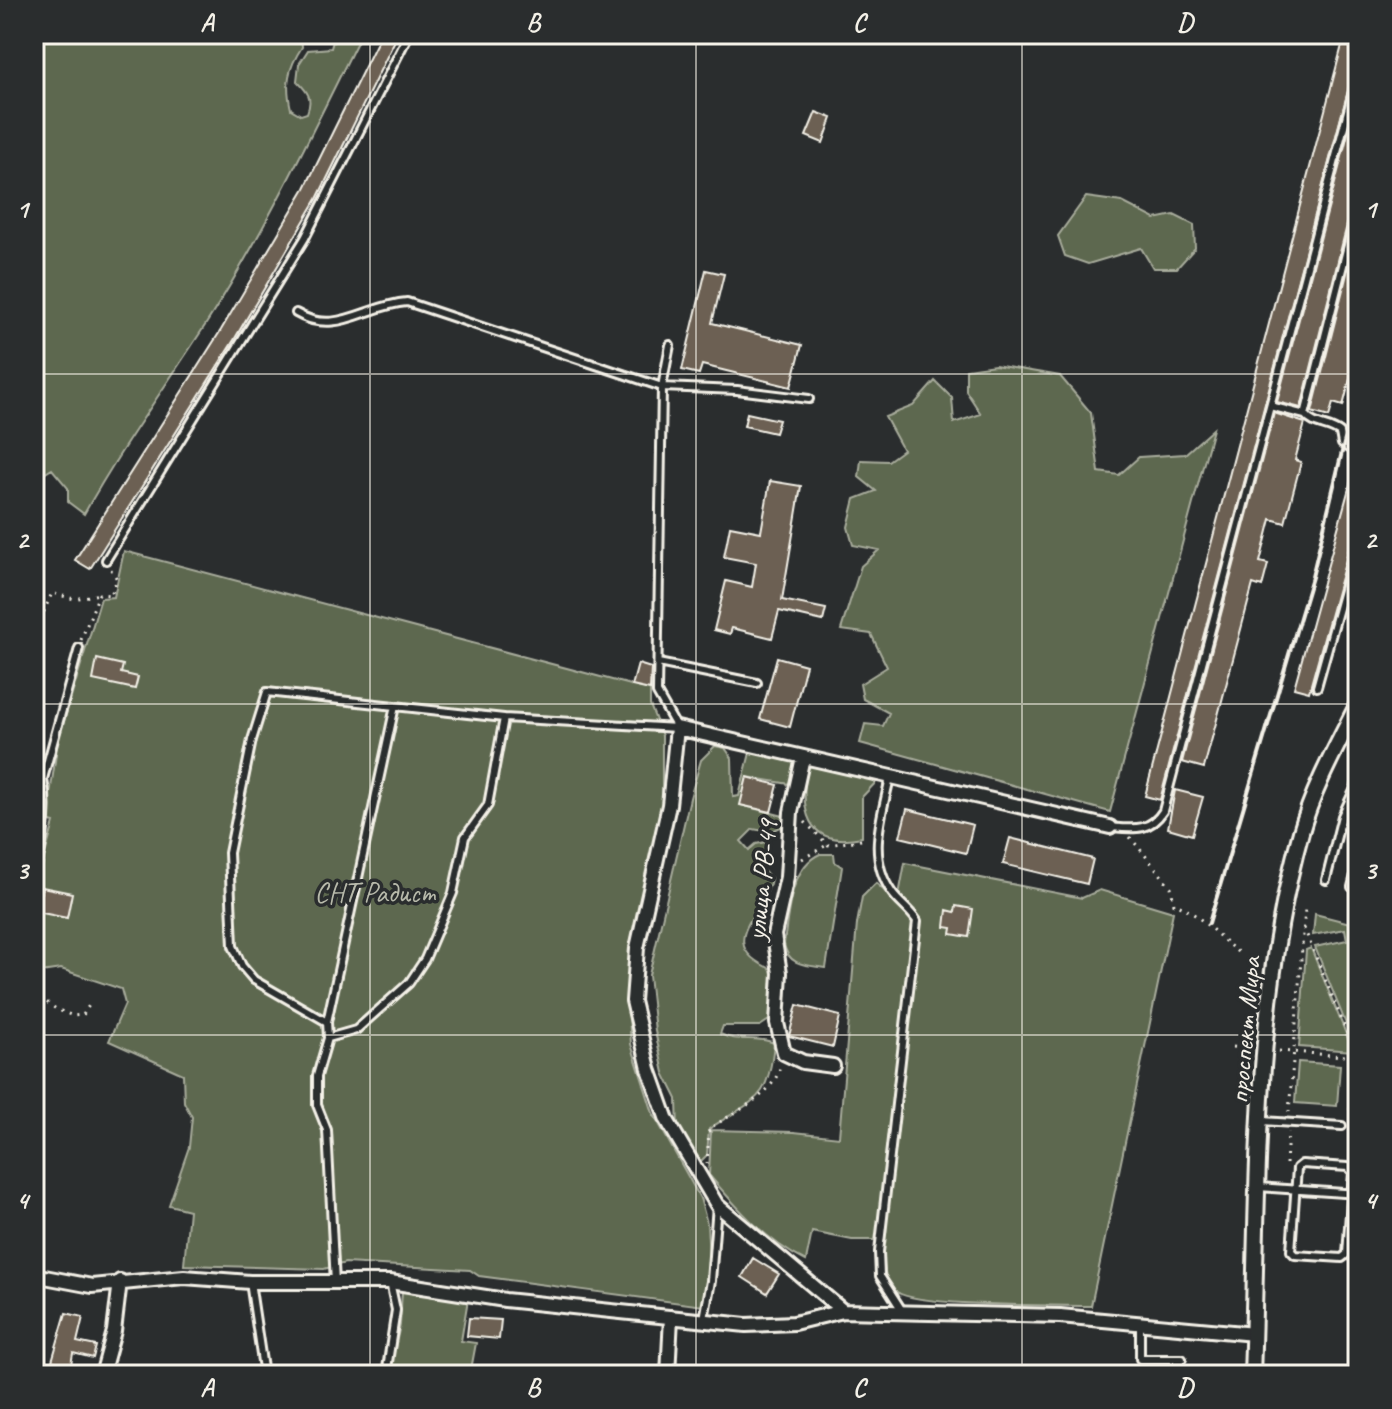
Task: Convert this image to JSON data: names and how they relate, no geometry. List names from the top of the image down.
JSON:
{
  "streets": {
    "street": ["улица РВ-49", "проспект Мира"]
  },
  "parks": ["СНТ Радист"],
  "grid": {
    "columns": [
      "A",
      "B",
      "C",
      "D"
    ],
    "rows": [
      "1",
      "2",
      "3",
      "4"
    ]
  }
}
